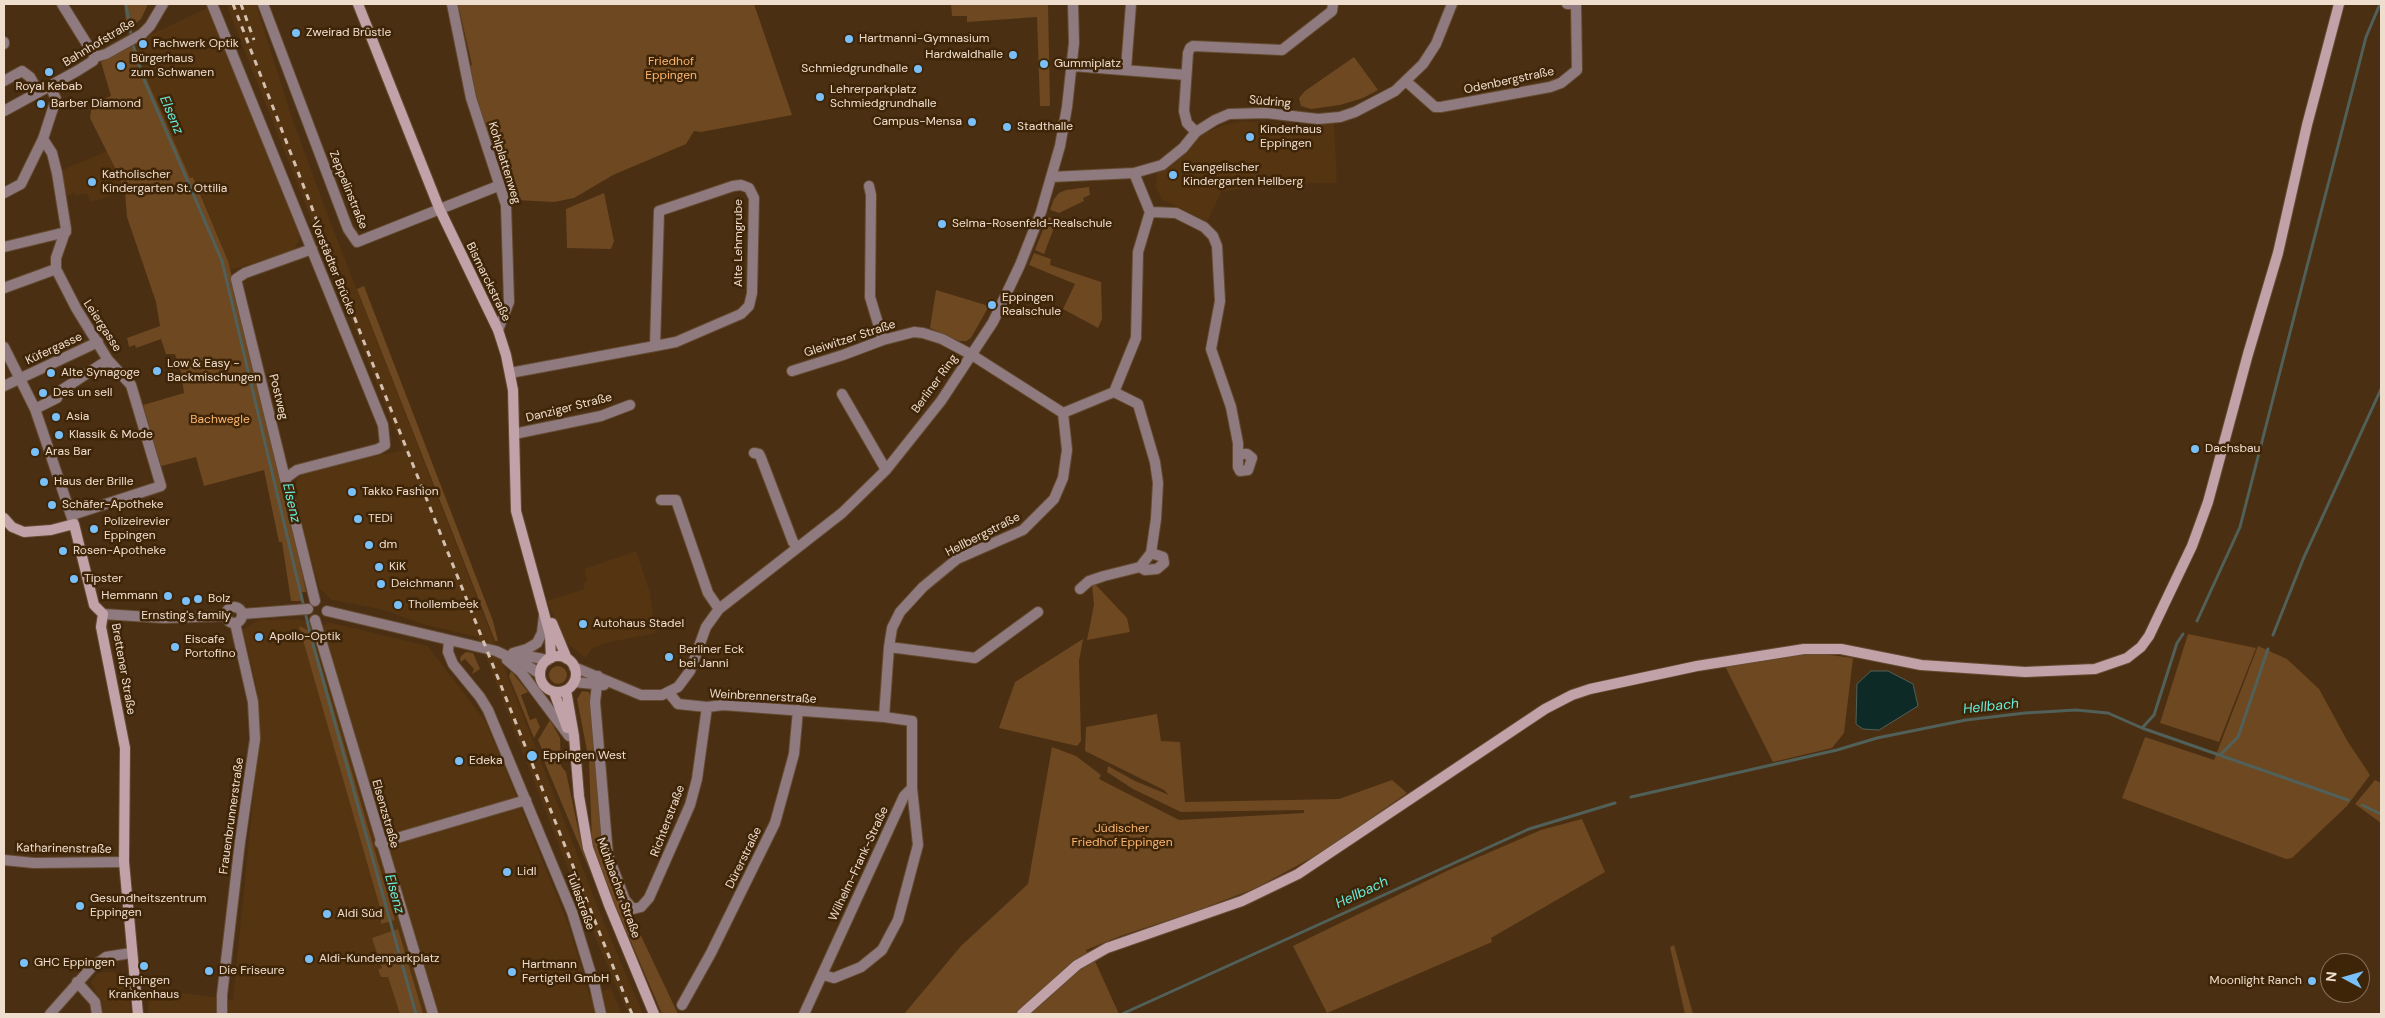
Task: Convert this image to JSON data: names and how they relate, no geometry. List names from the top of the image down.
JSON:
{
  "streets": {
    "main road": ["Bismarckstraße", "Brettener Straße", "Mühlbacher Straße"],
    "street": [
      "Bahnhofstraße",
      "Odenbergstraße",
      "Südring",
      "Kohlplattenweg",
      "Zeppelinstraße",
      "Alte Lehmgrube",
      "Vorstädter Brücke",
      "Leiergasse",
      "Gleiwitzer Straße",
      "Küfergasse",
      "Berliner Ring",
      "Postweg",
      "Danziger Straße",
      "Hellbergstraße",
      "Weinbrennerstraße",
      "Elsenzstraße",
      "Frauenbrunnerstraße",
      "Richterstraße",
      "Katharinenstraße",
      "Dürerstraße",
      "Wilhelm-Frank-Straße",
      "Tullastraße"
    ]
  },
  "crossings": [
    ["Odenbergstraße", "Südring"],
    ["Südring", "Berliner Ring"],
    ["Kohlplattenweg", "Zeppelinstraße"],
    ["Kohlplattenweg", "Bismarckstraße"],
    ["Zeppelinstraße", "Bismarckstraße"],
    ["Alte Lehmgrube", "Bismarckstraße"],
    ["Vorstädter Brücke", "Postweg"],
    ["Bismarckstraße", "Danziger Straße"],
    ["Bismarckstraße", "Mühlbacher Straße"],
    ["Leiergasse", "Küfergasse"],
    ["Leiergasse", "Brettener Straße"],
    ["Gleiwitzer Straße", "Berliner Ring"],
    ["Küfergasse", "Brettener Straße"],
    ["Berliner Ring", "Weinbrennerstraße"],
    ["Postweg", "Elsenzstraße"],
    ["Postweg", "Mühlbacher Straße"],
    ["Hellbergstraße", "Weinbrennerstraße"],
    ["Brettener Straße", "Katharinenstraße"],
    ["Weinbrennerstraße", "Richterstraße"],
    ["Weinbrennerstraße", "Dürerstraße"],
    ["Weinbrennerstraße", "Wilhelm-Frank-Straße"],
    ["Elsenzstraße", "Mühlbacher Straße"],
    ["Mühlbacher Straße", "Tullastraße"]
  ],
  "water": ["Elsenz", "Hellbach"],
  "parks": ["Friedhof Eppingen", "Bachwegle", "Jüdischer Friedhof Eppingen"],
  "places": [
    "Zweirad Brüstle",
    "Hartmanni-Gymnasium",
    "Fachwerk Optik",
    "Hardwaldhalle",
    "Gummiplatz",
    "Bürgerhaus zum Schwanen",
    "Schmiedgrundhalle",
    "Royal Kebab",
    "Lehrerparkplatz Schmiedgrundhalle",
    "Barber Diamond",
    "Campus-Mensa",
    "Stadthalle",
    "Kinderhaus Eppingen",
    "Evangelischer Kindergarten Hellberg",
    "Katholischer Kindergarten St. Ottilia",
    "Selma-Rosenfeld-Realschule",
    "Eppingen Realschule",
    "Low & Easy - Backmischungen",
    "Alte Synagoge",
    "Des un sell",
    "Asia",
    "Klassik & Mode",
    "Dachsbau",
    "Aras Bar",
    "Haus der Brille",
    "Takko Fashion",
    "Schäfer-Apotheke",
    "TEDi",
    "Polizeirevier Eppingen",
    "dm",
    "Rosen-Apotheke",
    "KiK",
    "Tipster",
    "Deichmann",
    "Hemmann",
    "Bolz",
    "Ernsting's family",
    "Thollembeek",
    "Autohaus Stadel",
    "Apollo-Optik",
    "Eiscafe Portofino",
    "Berliner Eck bei Janni",
    "Eppingen West",
    "Edeka",
    "Lidl",
    "Gesundheitszentrum Eppingen",
    "Aldi Süd",
    "Aldi-Kundenparkplatz",
    "GHC Eppingen",
    "Eppingen Krankenhaus",
    "Die Friseure",
    "Hartmann Fertigteil GmbH",
    "Moonlight Ranch"
  ],
  "north": "left"
}
